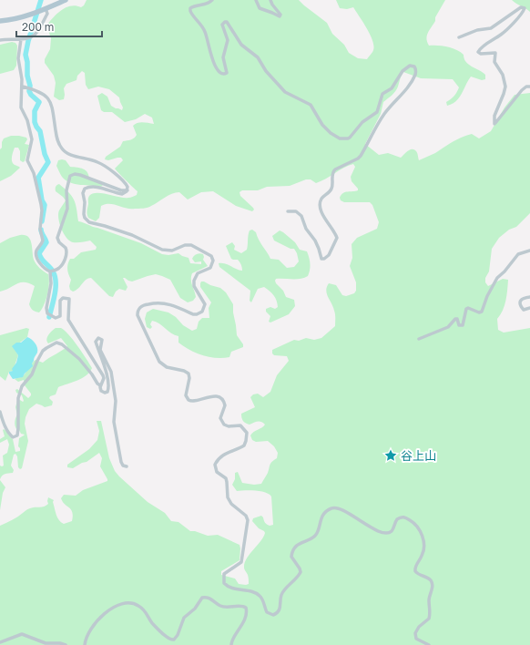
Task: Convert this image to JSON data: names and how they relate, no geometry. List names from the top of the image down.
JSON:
{
  "places": {
    "place": ["谷上山"]
  },
  "scale_bar": "200 m"
}
